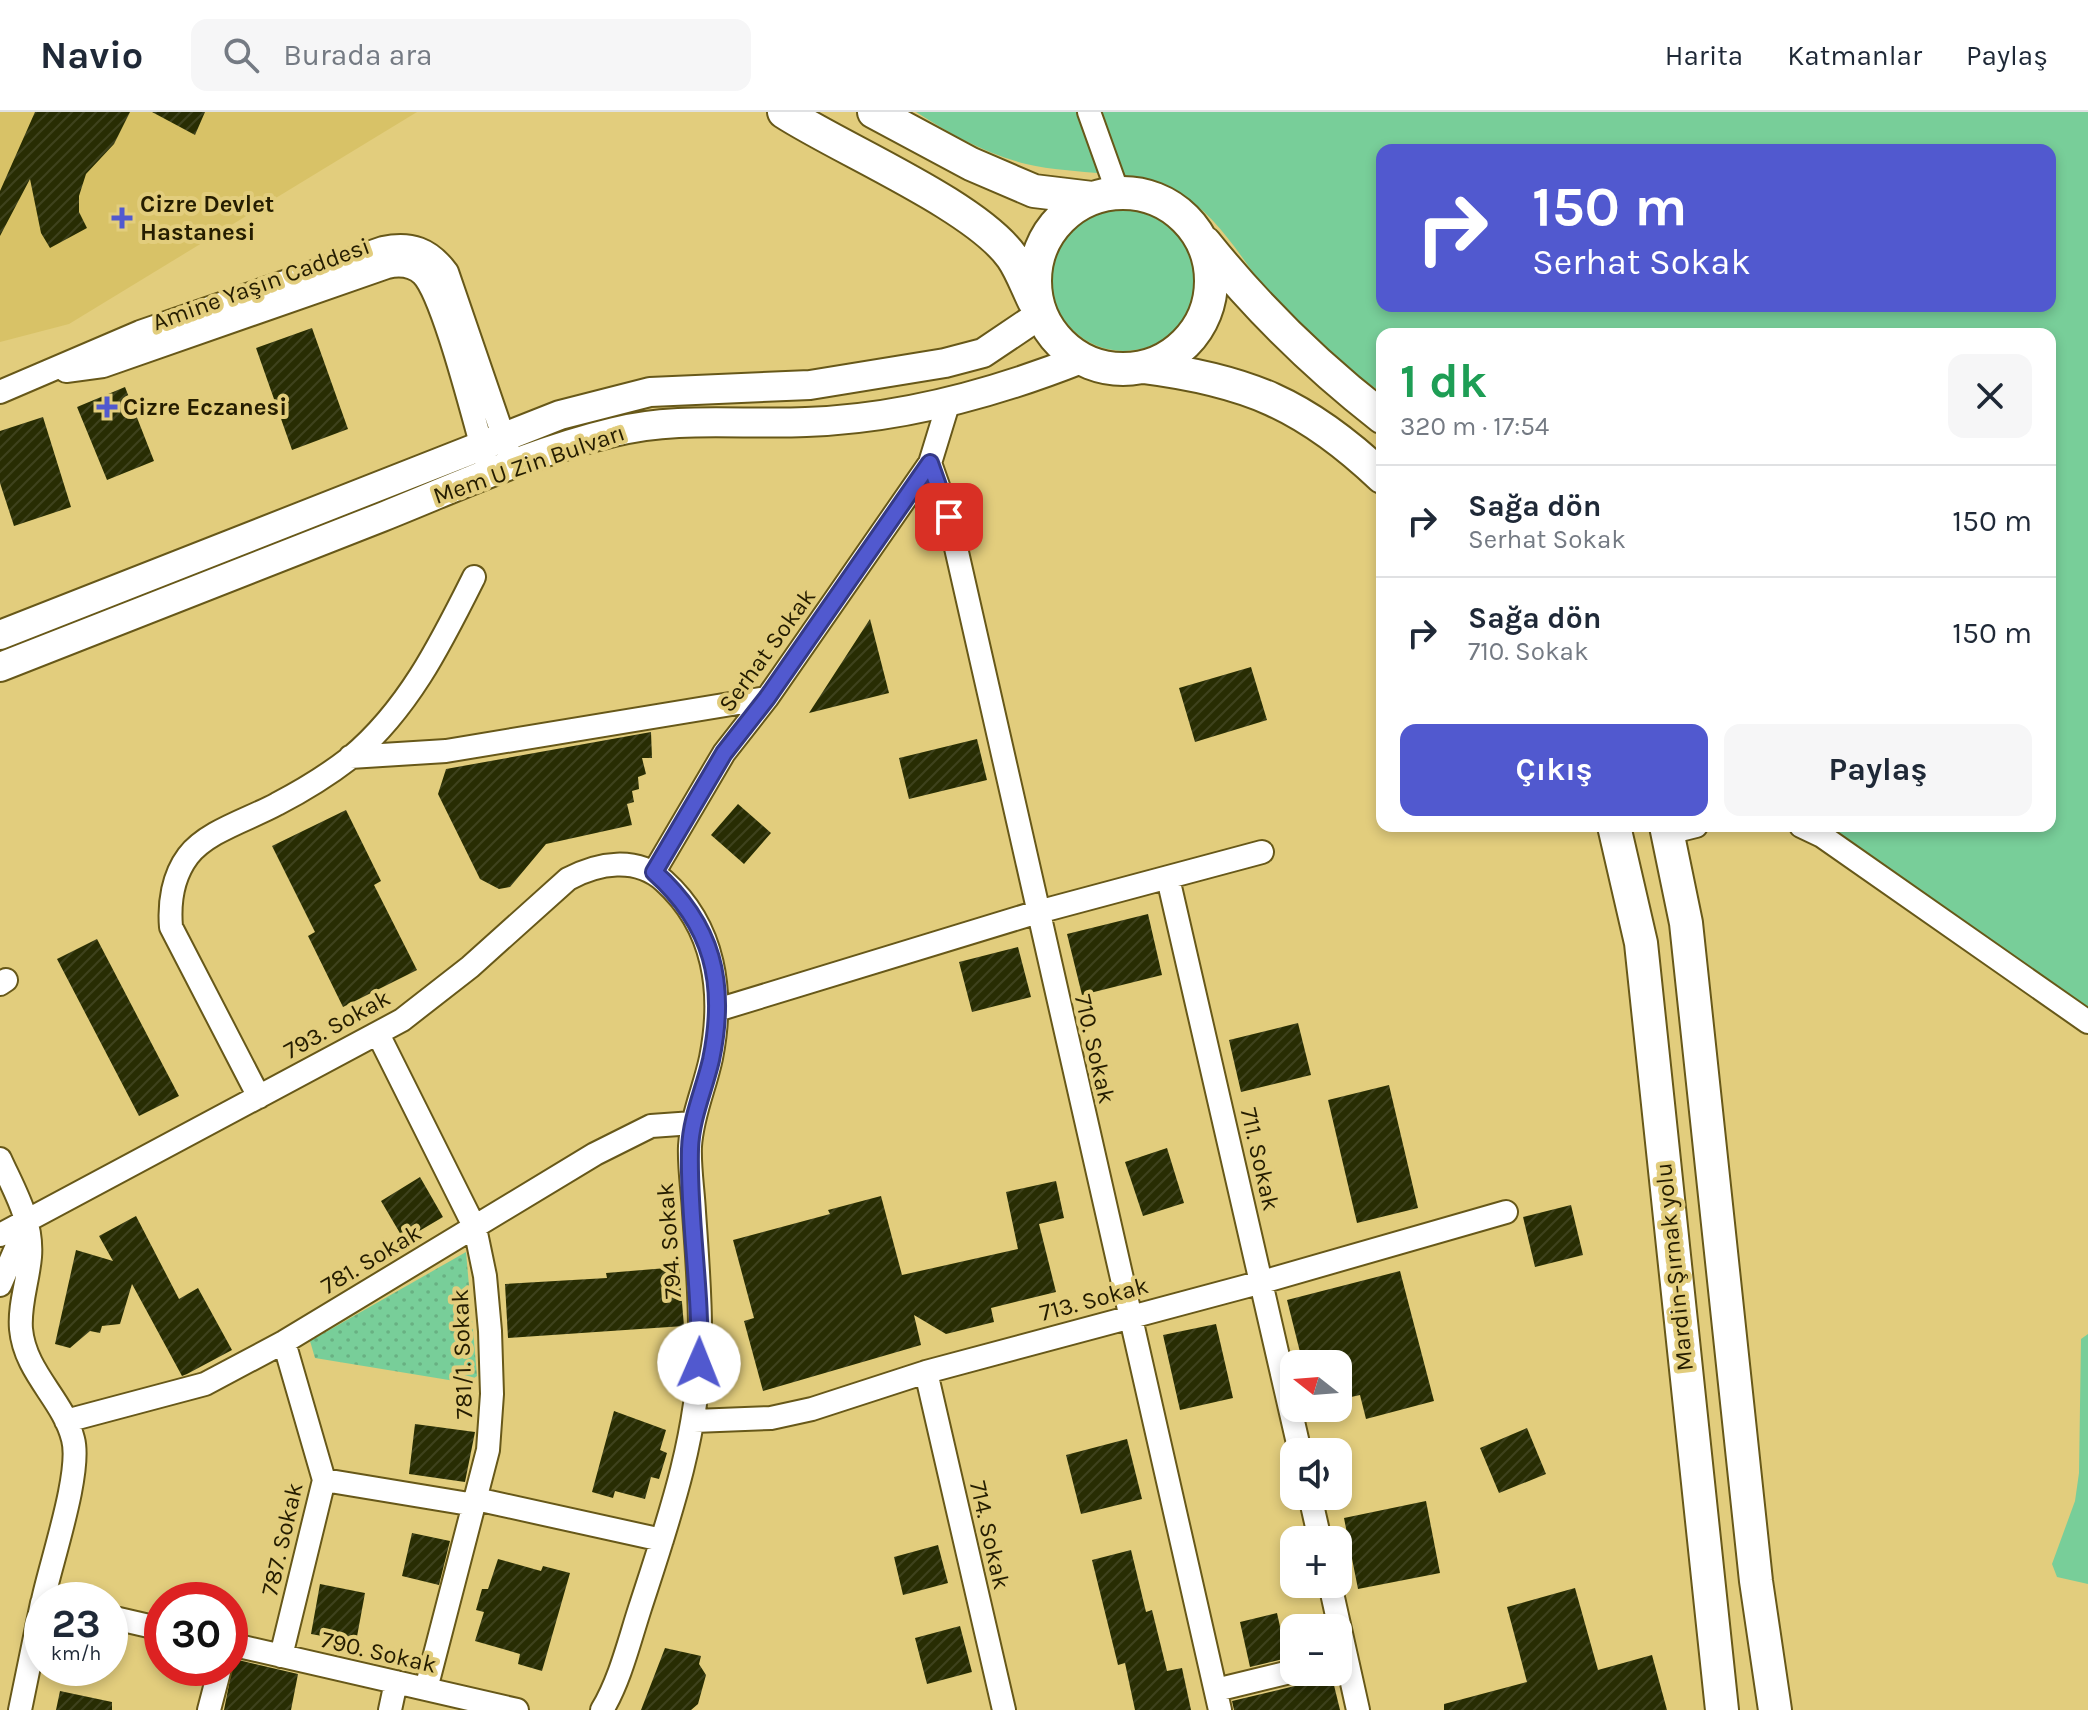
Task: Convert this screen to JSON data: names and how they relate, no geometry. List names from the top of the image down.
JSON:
{
  "streets": {
    "highway": ["Mardin-Şırnak yolu"],
    "main road": ["Mem U Zin Bulvarı"],
    "street": [
      "Amine Yaşın Caddesi",
      "Serhat Sokak",
      "793. Sokak",
      "710. Sokak",
      "711. Sokak",
      "794. Sokak",
      "781. Sokak",
      "713. Sokak",
      "781/1. Sokak",
      "714. Sokak",
      "787. Sokak",
      "790. Sokak"
    ]
  },
  "crossings": [
    ["Amine Yaşın Caddesi", "Mem U Zin Bulvarı"],
    ["Serhat Sokak", "793. Sokak"],
    ["Serhat Sokak", "710. Sokak"],
    ["Serhat Sokak", "794. Sokak"],
    ["793. Sokak", "794. Sokak"],
    ["793. Sokak", "781/1. Sokak"],
    ["710. Sokak", "713. Sokak"],
    ["711. Sokak", "713. Sokak"],
    ["794. Sokak", "781. Sokak"],
    ["794. Sokak", "713. Sokak"],
    ["781. Sokak", "781/1. Sokak"],
    ["781. Sokak", "787. Sokak"],
    ["713. Sokak", "714. Sokak"],
    ["781/1. Sokak", "790. Sokak"],
    ["787. Sokak", "790. Sokak"]
  ],
  "places": {
    "health": ["Cizre Devlet Hastanesi", "Cizre Eczanesi"]
  },
  "north": "left",
  "page": {
    "header": "Navio",
    "search": "Burada ara",
    "nav": ["Harita", "Katmanlar", "Paylaş"],
    "turn": ["150 m", "Serhat Sokak"],
    "heading": ["1 dk", "320 m · 17:54"],
    "list": [
      {
        "name": "Sağa dön",
        "note": "Serhat Sokak",
        "value": "150 m"
      },
      {
        "name": "Sağa dön",
        "note": "710. Sokak",
        "value": "150 m"
      }
    ],
    "buttons": ["Çıkış", "Paylaş"],
    "map_buttons": ["+", "−"],
    "speed": "23 km/h",
    "limit": "30"
  }
}
